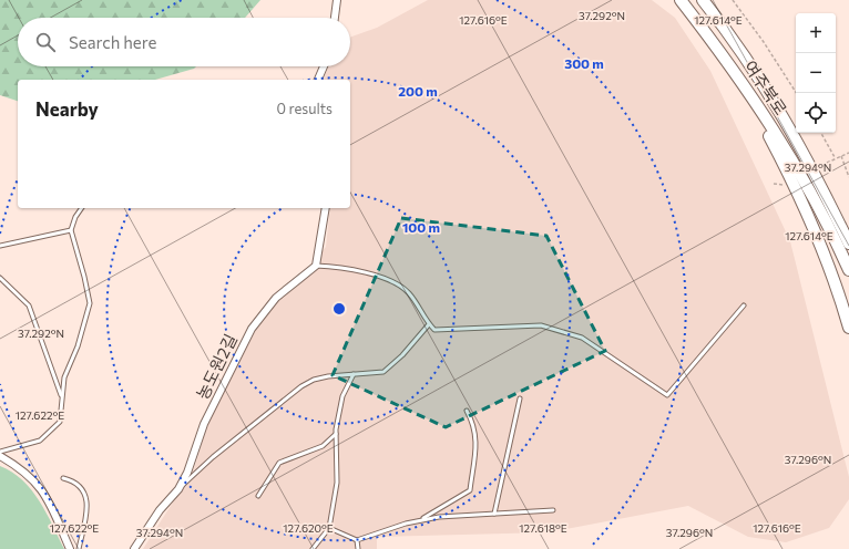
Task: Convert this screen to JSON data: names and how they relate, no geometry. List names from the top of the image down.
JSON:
{
  "streets": {
    "highway": ["여주북로"],
    "street": ["농도원2길"]
  },
  "page": {
    "map_buttons": ["+", "−"],
    "search": "Search here",
    "heading": ["Nearby", "0 results"]
  },
  "coordinates": [
    "37.292°N",
    "127.616°E",
    "127.614°E",
    "37.294°N",
    "127.622°E",
    "37.296°N",
    "127.620°E",
    "127.618°E"
  ],
  "rings": ["300 m", "200 m", "100 m"]
}
